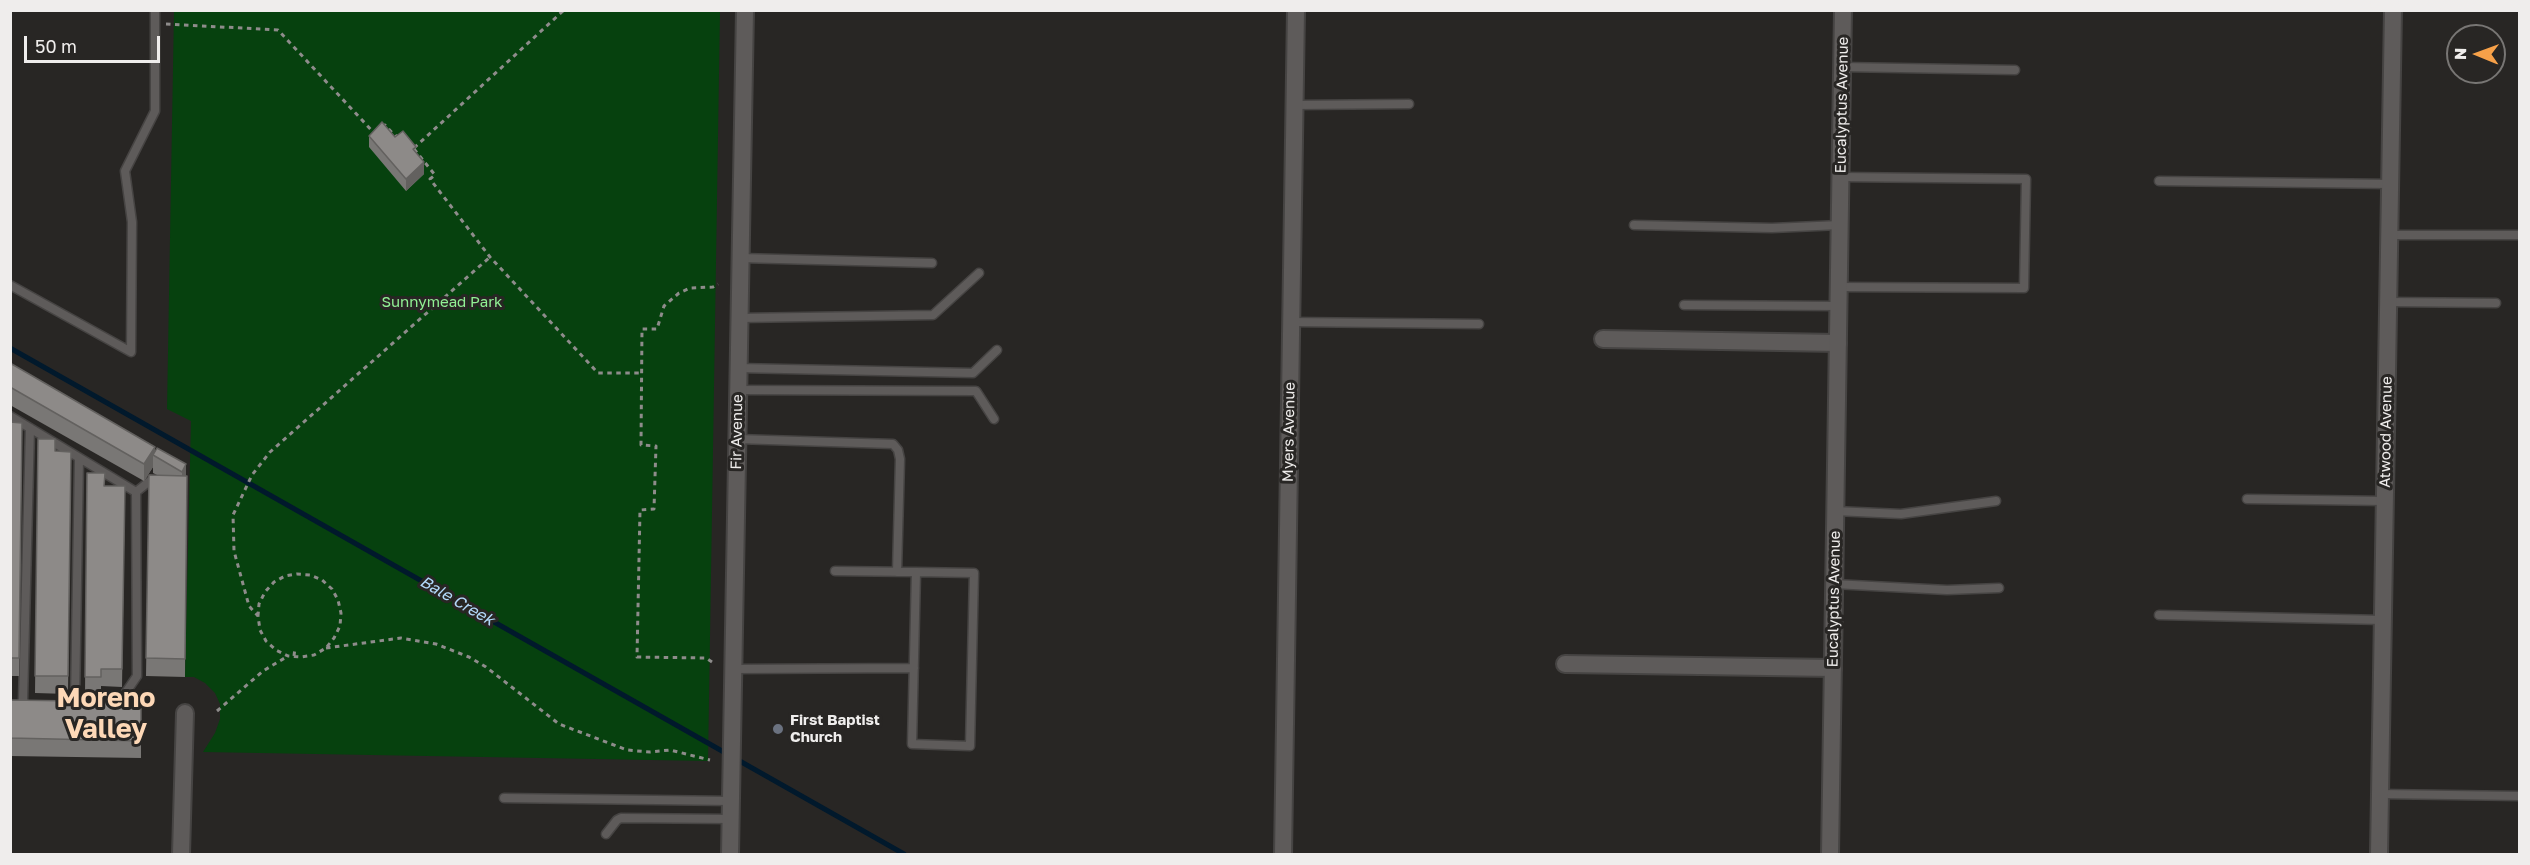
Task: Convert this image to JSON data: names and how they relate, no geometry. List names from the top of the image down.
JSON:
{
  "streets": {
    "street": [
      "Eucalyptus Avenue",
      "Fir Avenue",
      "Myers Avenue",
      "Atwood Avenue"
    ]
  },
  "districts": ["Moreno Valley"],
  "water": ["Bale Creek"],
  "parks": ["Sunnymead Park"],
  "places": ["First Baptist Church"],
  "scale_bar": "50 m",
  "north": "left"
}
